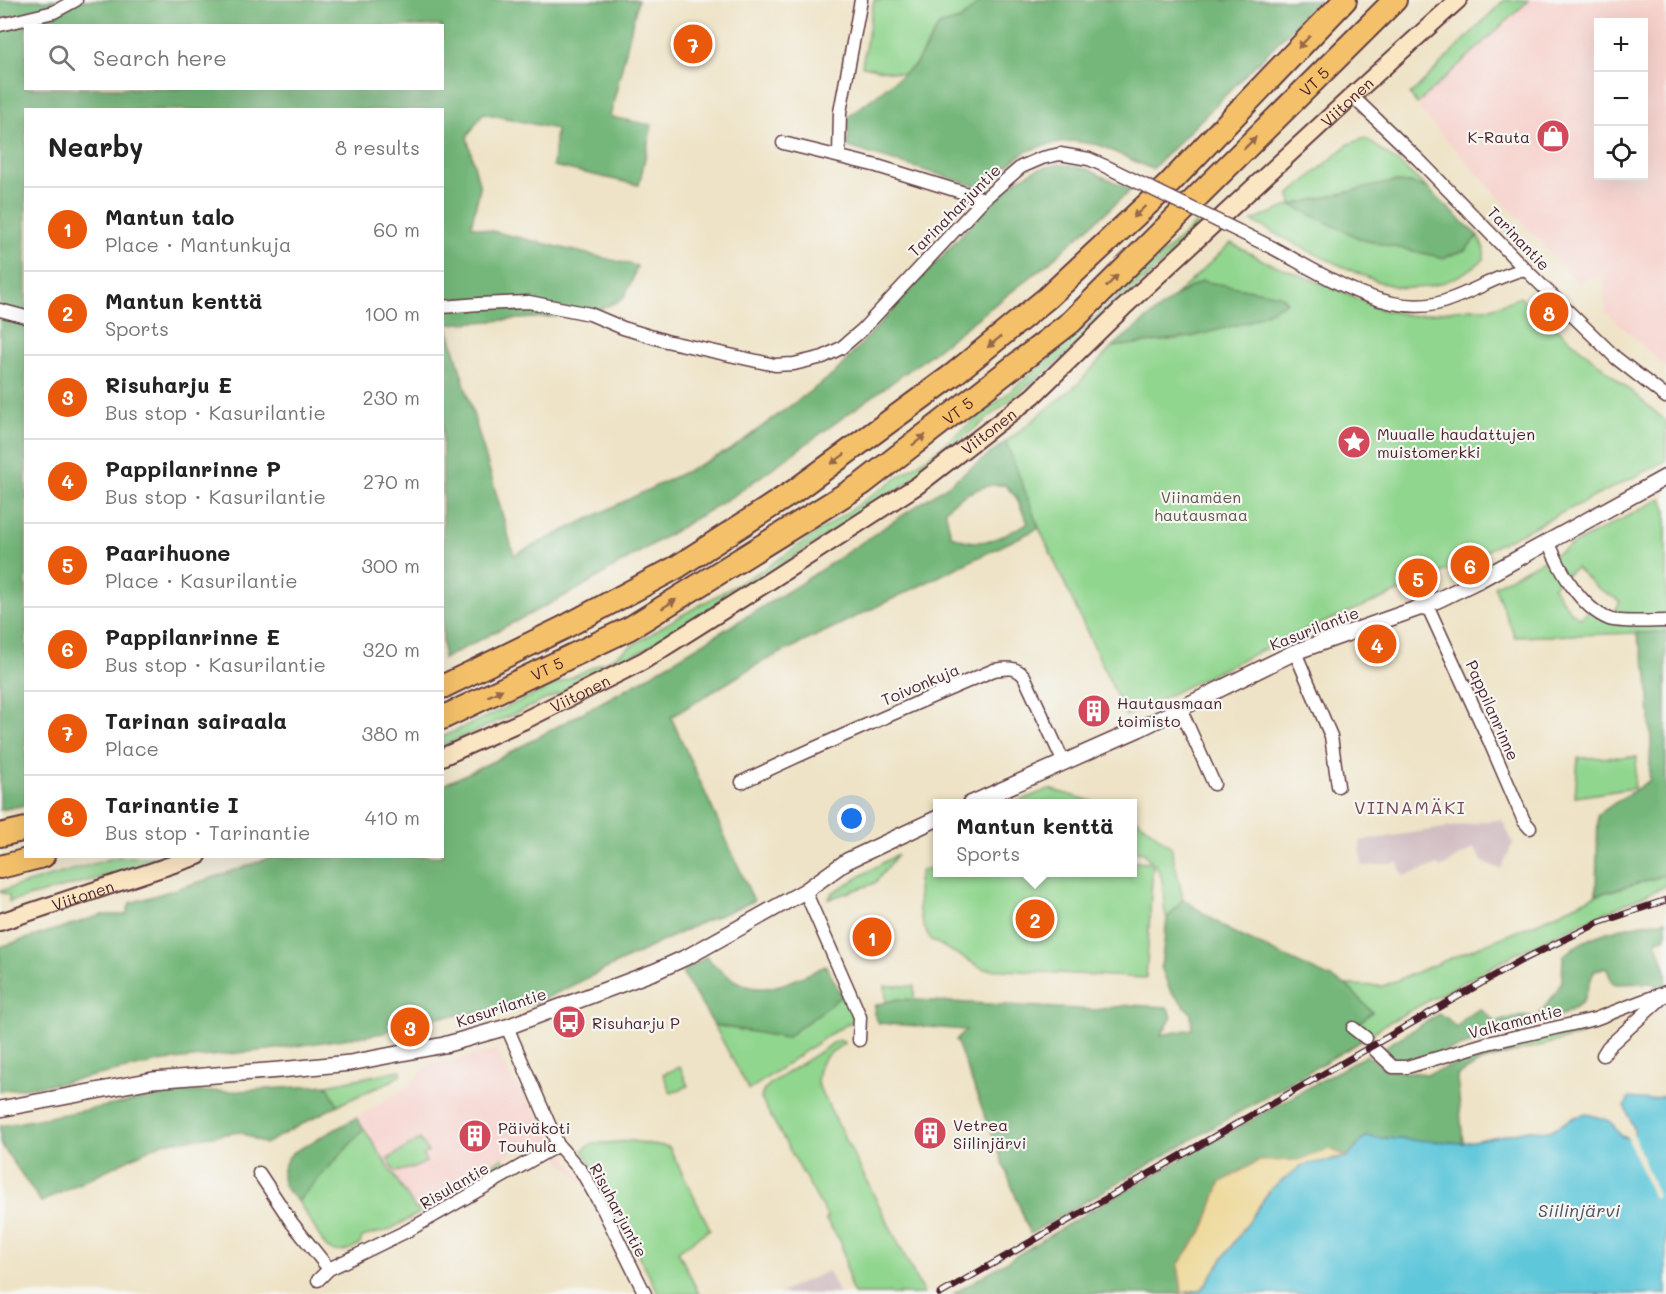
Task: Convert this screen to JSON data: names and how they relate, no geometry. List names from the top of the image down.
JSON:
{
  "streets": {
    "highway": ["VT 5"],
    "main road": ["Viitonen"],
    "street": [
      "Tarinaharjuntie",
      "Tarinantie",
      "Kasurilantie",
      "Toivonkuja",
      "Pappilanrinne",
      "Valkamantie",
      "Risulantie",
      "Risuharjuntie"
    ]
  },
  "crossings": [
    ["Viitonen", "Tarinantie"],
    ["Tarinaharjuntie", "Tarinantie"],
    ["Kasurilantie", "Toivonkuja"],
    ["Kasurilantie", "Pappilanrinne"],
    ["Risulantie", "Risuharjuntie"]
  ],
  "districts": ["VIINAMÄKI"],
  "water": ["Siilinjärvi"],
  "parks": ["Viinamäen hautausmaa"],
  "places": {
    "shop": ["K-Rauta"],
    "place": ["Muualle haudattujen muistomerkki"],
    "building": ["Hautausmaan toimisto", "Vetrea Siilinjärvi", "Päiväkoti Touhula"],
    "bus stop": ["Risuharju P"]
  },
  "page": {
    "map_buttons": ["+", "−"],
    "pins": [
      "7",
      "8",
      "6",
      "5",
      "4",
      "2",
      "1",
      "3"
    ],
    "search": "Search here",
    "heading": ["Nearby", "8 results"],
    "list": [
      {
        "mark": "1",
        "name": "Mantun talo",
        "note": "Place · Mantunkuja",
        "value": "60 m"
      },
      {
        "mark": "2",
        "name": "Mantun kenttä",
        "note": "Sports",
        "value": "100 m"
      },
      {
        "mark": "3",
        "name": "Risuharju E",
        "note": "Bus stop · Kasurilantie",
        "value": "230 m"
      },
      {
        "mark": "4",
        "name": "Pappilanrinne P",
        "note": "Bus stop · Kasurilantie",
        "value": "270 m"
      },
      {
        "mark": "5",
        "name": "Paarihuone",
        "note": "Place · Kasurilantie",
        "value": "300 m"
      },
      {
        "mark": "6",
        "name": "Pappilanrinne E",
        "note": "Bus stop · Kasurilantie",
        "value": "320 m"
      },
      {
        "mark": "7",
        "name": "Tarinan sairaala",
        "note": "Place",
        "value": "380 m"
      },
      {
        "mark": "8",
        "name": "Tarinantie I",
        "note": "Bus stop · Tarinantie",
        "value": "410 m"
      }
    ],
    "popup": ["Mantun kenttä", "Sports"]
  }
}
